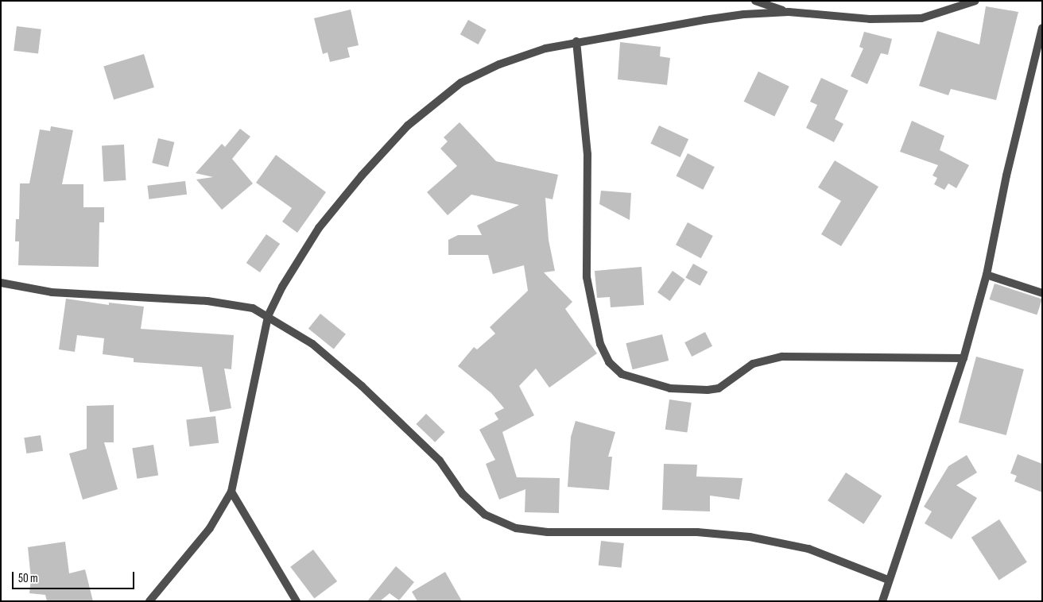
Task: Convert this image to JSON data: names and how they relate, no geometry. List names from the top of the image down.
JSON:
{
  "scale_bar": "50 m"
}
